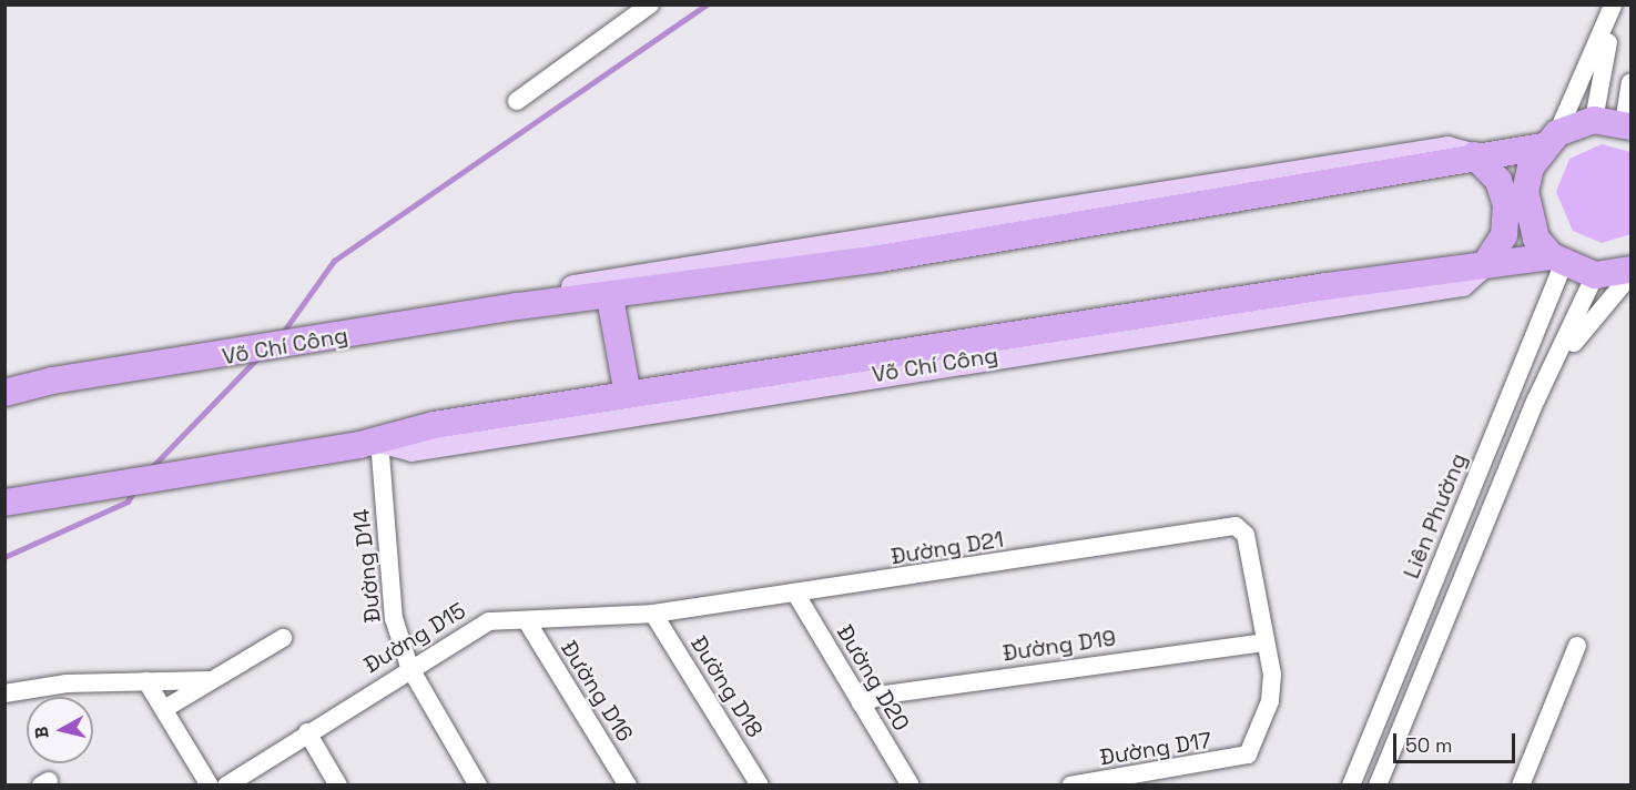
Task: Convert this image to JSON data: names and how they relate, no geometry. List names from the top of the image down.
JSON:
{
  "streets": {
    "highway": ["Võ Chí Công"],
    "street": [
      "Liên Phường",
      "Đường D21",
      "Đường D14",
      "Đường D15",
      "Đường D19",
      "Đường D20",
      "Đường D18",
      "Đường D16",
      "Đường D17"
    ]
  },
  "crossings": [
    ["Võ Chí Công", "Liên Phường"],
    ["Võ Chí Công", "Đường D14"],
    ["Đường D21", "Đường D15"],
    ["Đường D21", "Đường D19"],
    ["Đường D21", "Đường D20"],
    ["Đường D21", "Đường D18"],
    ["Đường D21", "Đường D17"],
    ["Đường D14", "Đường D15"],
    ["Đường D15", "Đường D18"],
    ["Đường D15", "Đường D16"],
    ["Đường D19", "Đường D20"],
    ["Đường D19", "Đường D17"]
  ],
  "scale_bar": "50 m",
  "north": "left"
}
